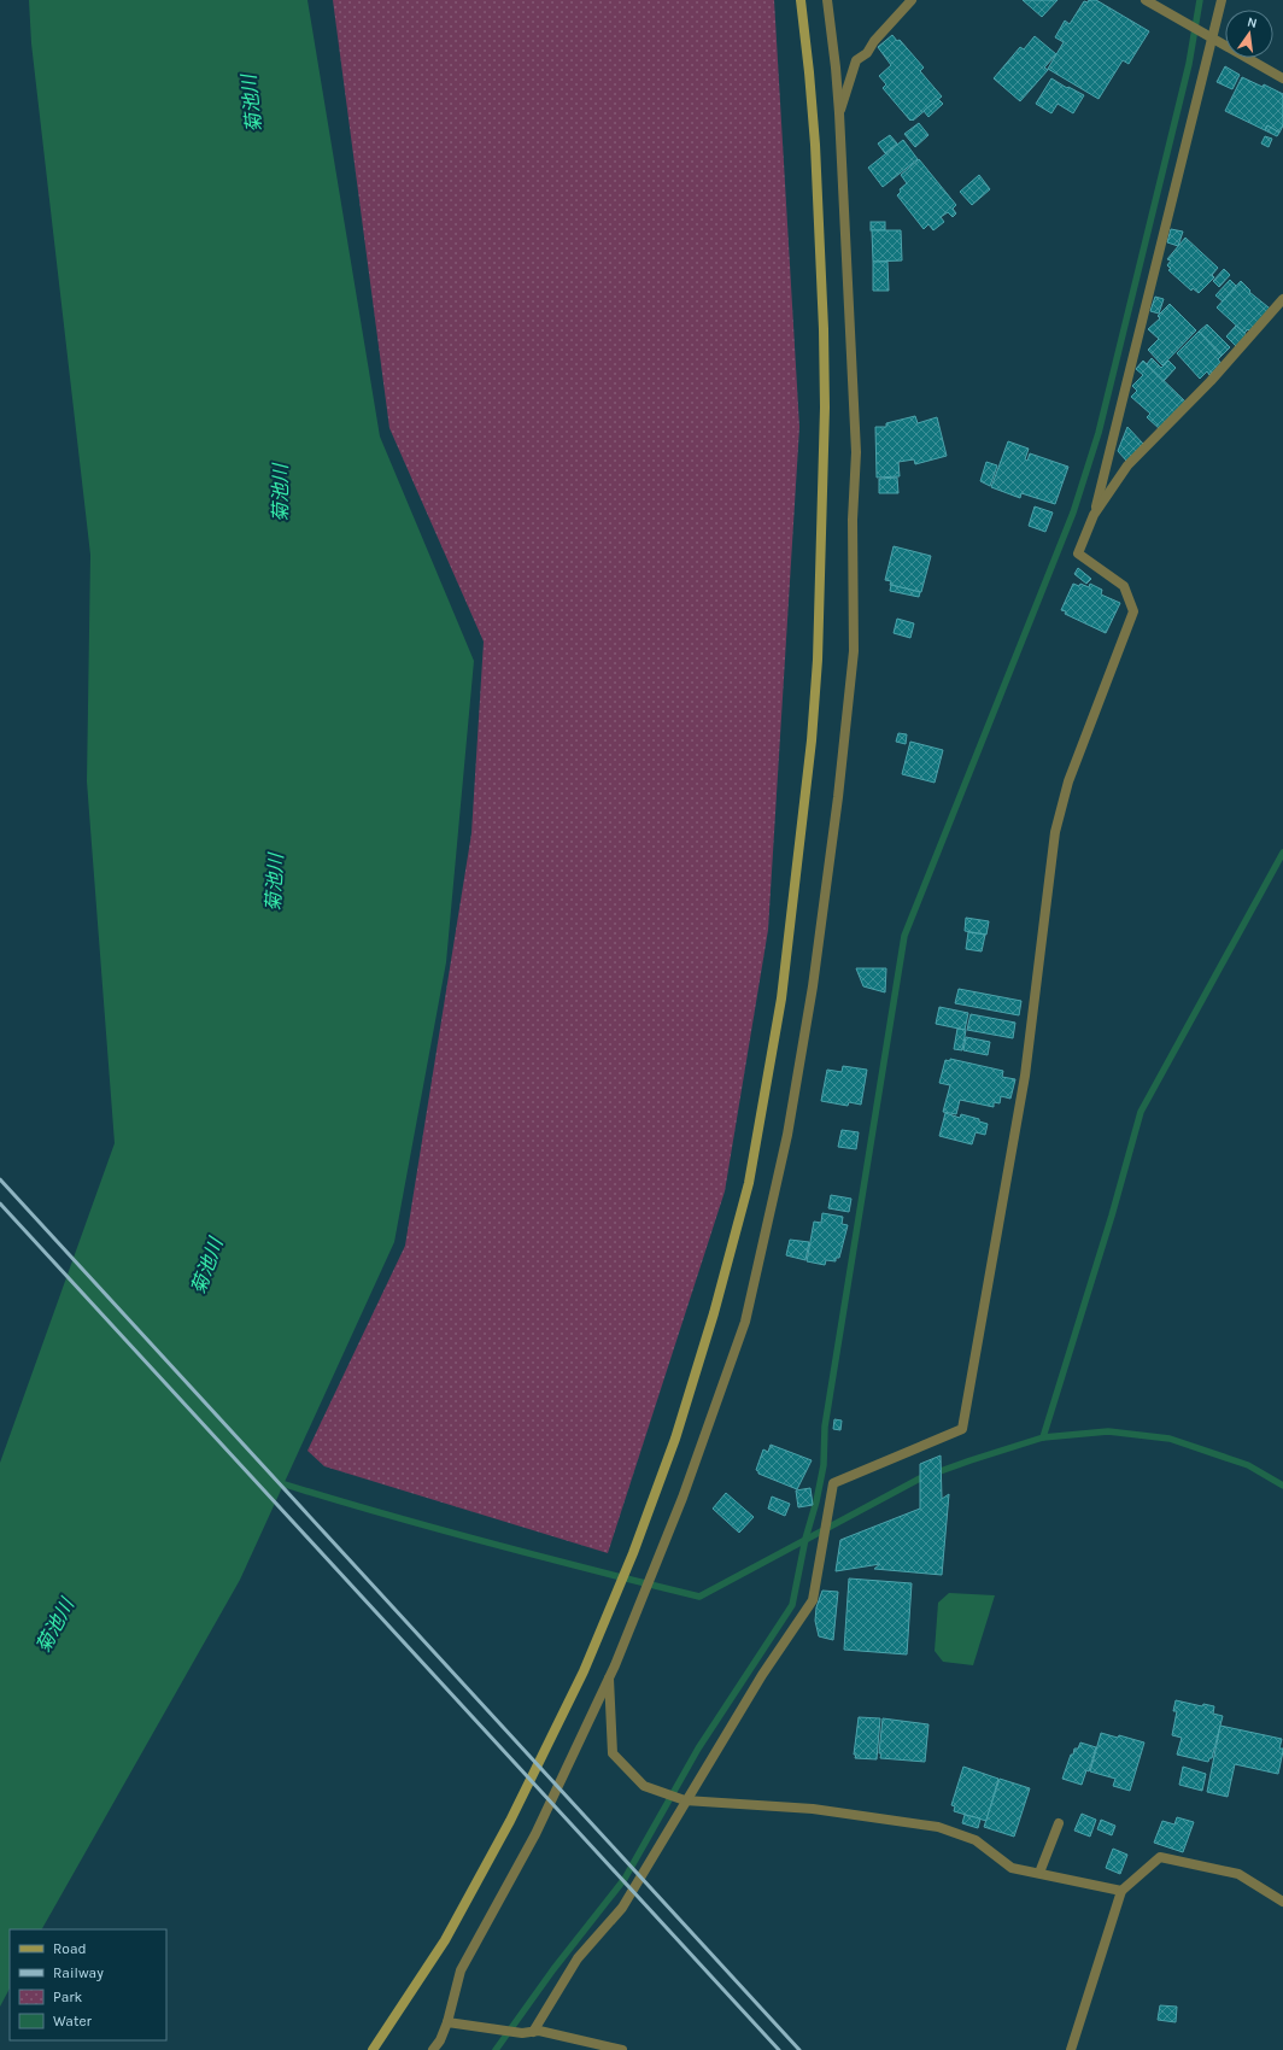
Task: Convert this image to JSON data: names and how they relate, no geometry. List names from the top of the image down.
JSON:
{
  "water": ["菊池川"],
  "legend": [
    "Road",
    "Railway",
    "Park",
    "Water"
  ],
  "north": "top"
}
